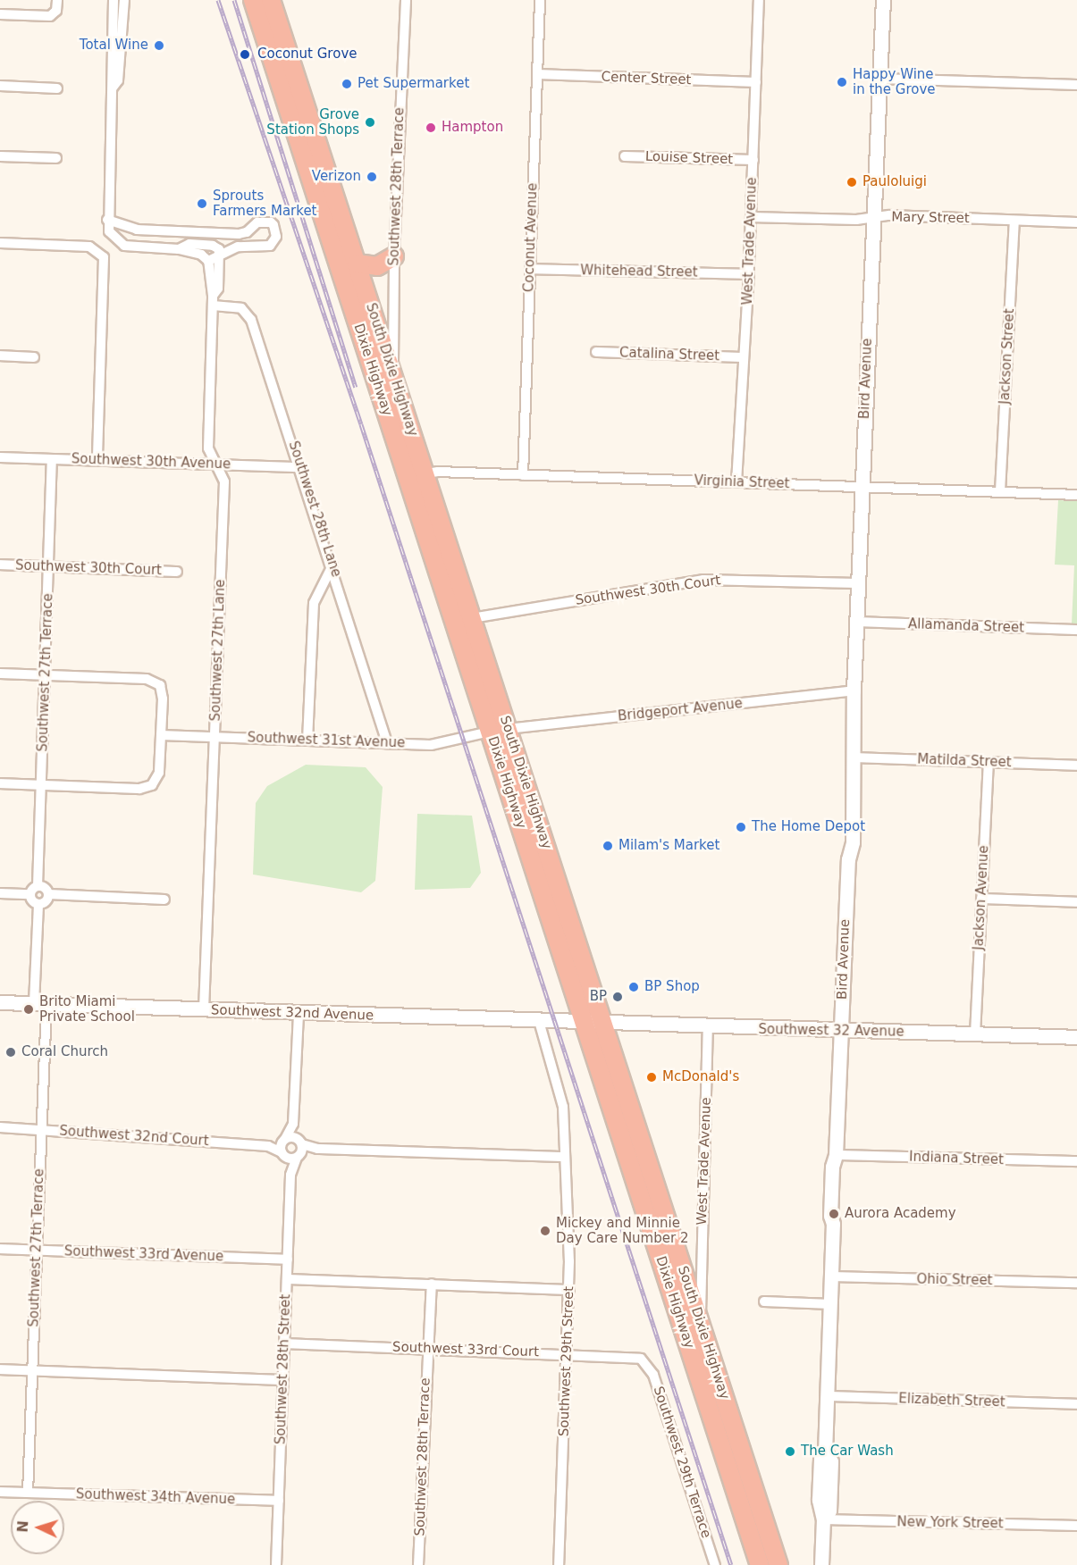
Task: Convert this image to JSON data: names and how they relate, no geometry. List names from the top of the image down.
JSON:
{
  "streets": {
    "highway": ["Dixie Highway", "South Dixie Highway"],
    "street": [
      "Center Street",
      "Louise Street",
      "Southwest 28th Terrace",
      "Mary Street",
      "Coconut Avenue",
      "West Trade Avenue",
      "Whitehead Street",
      "Catalina Street",
      "Jackson Street",
      "Bird Avenue",
      "Southwest 30th Avenue",
      "Virginia Street",
      "Southwest 28th Lane",
      "Southwest 30th Court",
      "Allamanda Street",
      "Southwest 27th Lane",
      "Southwest 27th Terrace",
      "Bridgeport Avenue",
      "Southwest 31st Avenue",
      "Matilda Street",
      "Jackson Avenue",
      "Southwest 32nd Avenue",
      "Southwest 32 Avenue",
      "Southwest 32nd Court",
      "Indiana Street",
      "Southwest 33rd Avenue",
      "Ohio Street",
      "Southwest 33rd Court",
      "Southwest 29th Street",
      "Southwest 28th Street",
      "Elizabeth Street",
      "Southwest 29th Terrace",
      "Southwest 34th Avenue",
      "New York Street"
    ]
  },
  "crossings": [
    ["Center Street", "Coconut Avenue"],
    ["Center Street", "West Trade Avenue"],
    ["Louise Street", "West Trade Avenue"],
    ["Southwest 28th Terrace", "South Dixie Highway"],
    ["Southwest 28th Terrace", "Southwest 33rd Court"],
    ["Mary Street", "West Trade Avenue"],
    ["Mary Street", "Jackson Street"],
    ["Mary Street", "Bird Avenue"],
    ["Coconut Avenue", "Whitehead Street"],
    ["Coconut Avenue", "Virginia Street"],
    ["West Trade Avenue", "Whitehead Street"],
    ["West Trade Avenue", "Catalina Street"],
    ["West Trade Avenue", "South Dixie Highway"],
    ["West Trade Avenue", "Virginia Street"],
    ["West Trade Avenue", "Southwest 32 Avenue"],
    ["Jackson Street", "Virginia Street"],
    ["Dixie Highway", "Virginia Street"],
    ["Dixie Highway", "Southwest 31st Avenue"],
    ["Dixie Highway", "Southwest 32nd Avenue"],
    ["Dixie Highway", "Southwest 32 Avenue"],
    ["South Dixie Highway", "Virginia Street"],
    ["South Dixie Highway", "Southwest 30th Court"],
    ["South Dixie Highway", "Bridgeport Avenue"],
    ["South Dixie Highway", "Southwest 32 Avenue"],
    ["Bird Avenue", "Virginia Street"],
    ["Bird Avenue", "Southwest 30th Court"],
    ["Bird Avenue", "Allamanda Street"],
    ["Bird Avenue", "Bridgeport Avenue"],
    ["Bird Avenue", "Matilda Street"],
    ["Bird Avenue", "Southwest 32 Avenue"],
    ["Bird Avenue", "Indiana Street"],
    ["Bird Avenue", "Ohio Street"],
    ["Bird Avenue", "Elizabeth Street"],
    ["Bird Avenue", "New York Street"],
    ["Southwest 30th Avenue", "Southwest 28th Lane"],
    ["Southwest 30th Avenue", "Southwest 27th Lane"],
    ["Southwest 30th Avenue", "Southwest 27th Terrace"],
    ["Southwest 28th Lane", "Southwest 27th Lane"],
    ["Southwest 28th Lane", "Southwest 31st Avenue"],
    ["Southwest 30th Court", "Southwest 27th Terrace"],
    ["Southwest 27th Lane", "Southwest 31st Avenue"],
    ["Southwest 27th Lane", "Southwest 32nd Avenue"],
    ["Southwest 27th Terrace", "Southwest 32nd Avenue"],
    ["Southwest 27th Terrace", "Southwest 32nd Court"],
    ["Southwest 27th Terrace", "Southwest 33rd Avenue"],
    ["Southwest 27th Terrace", "Southwest 34th Avenue"],
    ["Matilda Street", "Jackson Avenue"],
    ["Jackson Avenue", "Southwest 32 Avenue"],
    ["Southwest 32nd Avenue", "Southwest 32 Avenue"],
    ["Southwest 32nd Court", "Southwest 28th Street"],
    ["Southwest 33rd Avenue", "Southwest 28th Street"],
    ["Southwest 33rd Court", "Southwest 29th Street"],
    ["Southwest 33rd Court", "Southwest 28th Street"],
    ["Southwest 33rd Court", "Southwest 29th Terrace"],
    ["Southwest 28th Street", "Southwest 34th Avenue"]
  ],
  "places": [
    "Total Wine",
    "Coconut Grove",
    "Happy Wine in the Grove",
    "Pet Supermarket",
    "Grove Station Shops",
    "Hampton",
    "Verizon",
    "Pauloluigi",
    "Sprouts Farmers Market",
    "The Home Depot",
    "Milam's Market",
    "BP Shop",
    "BP",
    "Brito Miami Private School",
    "Coral Church",
    "McDonald's",
    "Aurora Academy",
    "Mickey and Minnie Day Care Number 2",
    "The Car Wash"
  ],
  "north": "left"
}
